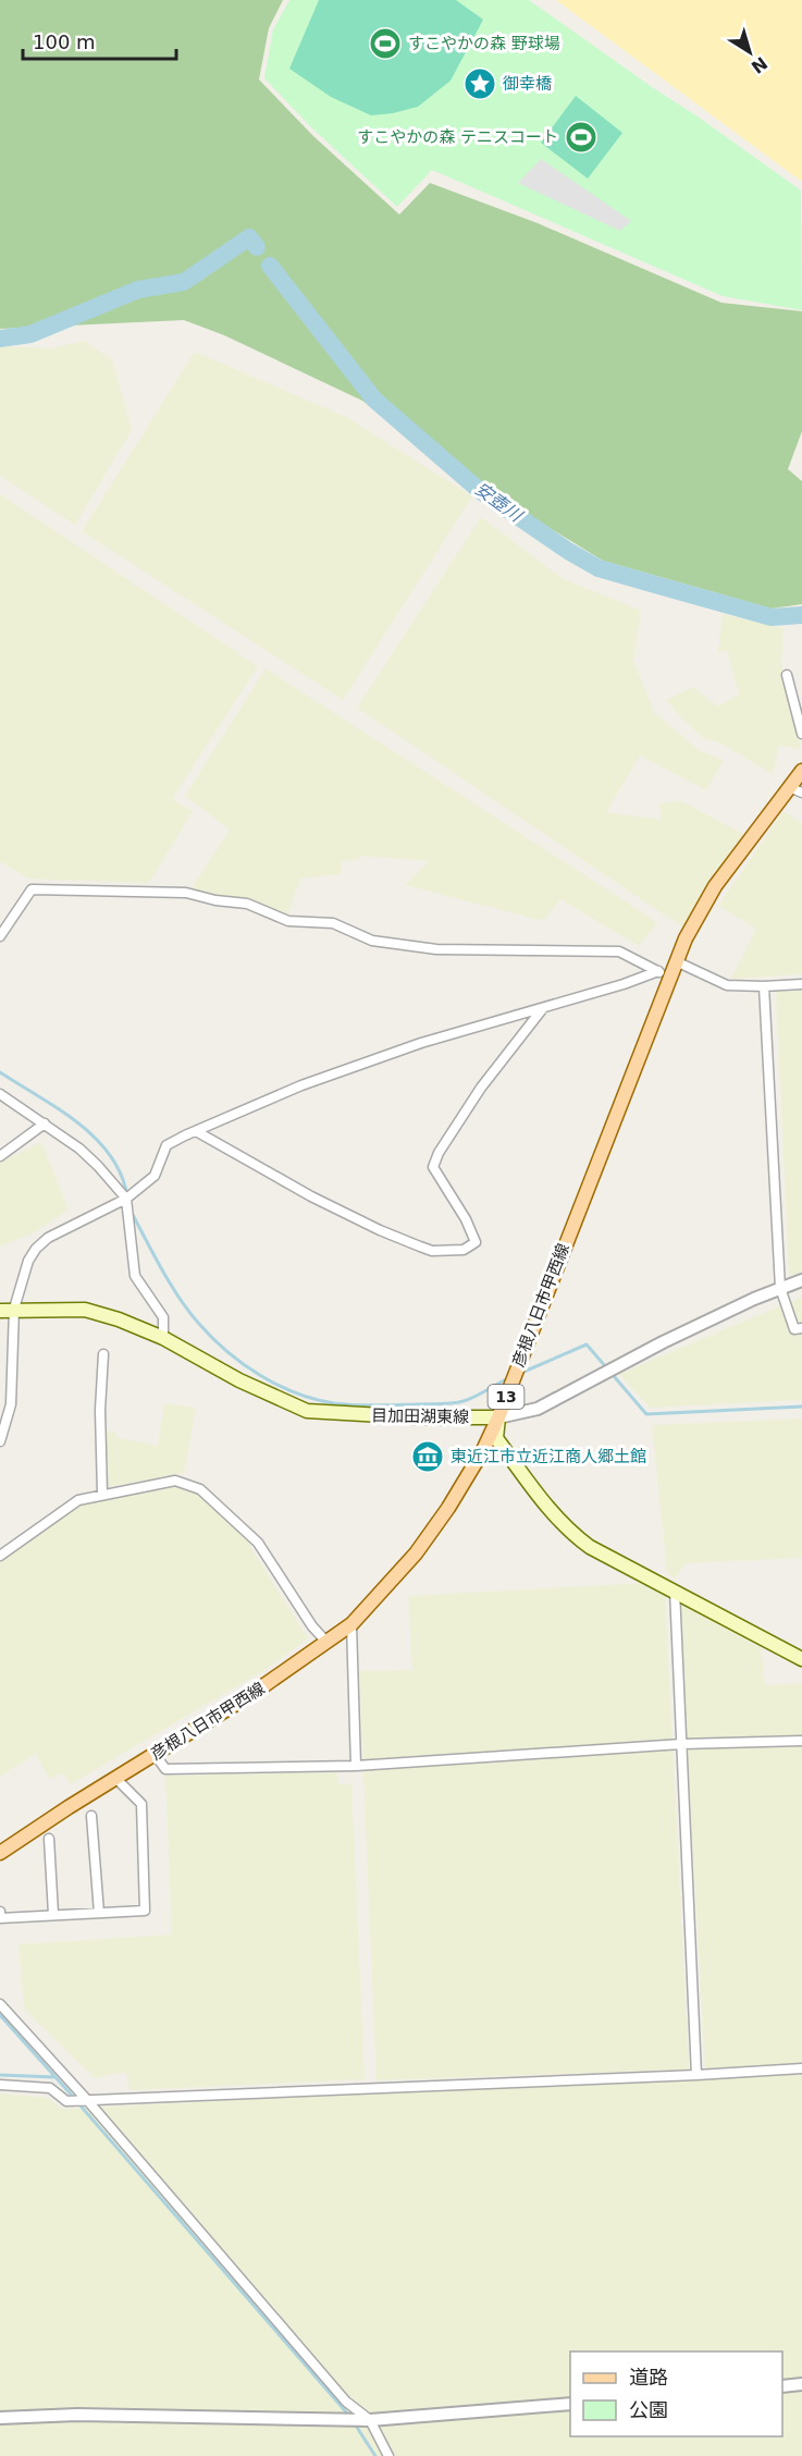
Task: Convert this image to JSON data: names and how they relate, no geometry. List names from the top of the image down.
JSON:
{
  "streets": {
    "main road": ["彦根八日市甲西線", "13", "目加田湖東線"]
  },
  "crossings": [
    ["彦根八日市甲西線", "目加田湖東線"]
  ],
  "water": ["安壺川"],
  "places": {
    "sports": ["すこやかの森 野球場", "すこやかの森 テニスコート"],
    "place": ["御幸橋"],
    "museum": ["東近江市立近江商人郷土館"]
  },
  "legend": ["道路", "公園"],
  "scale_bar": "100 m",
  "north": "bottom right"
}
